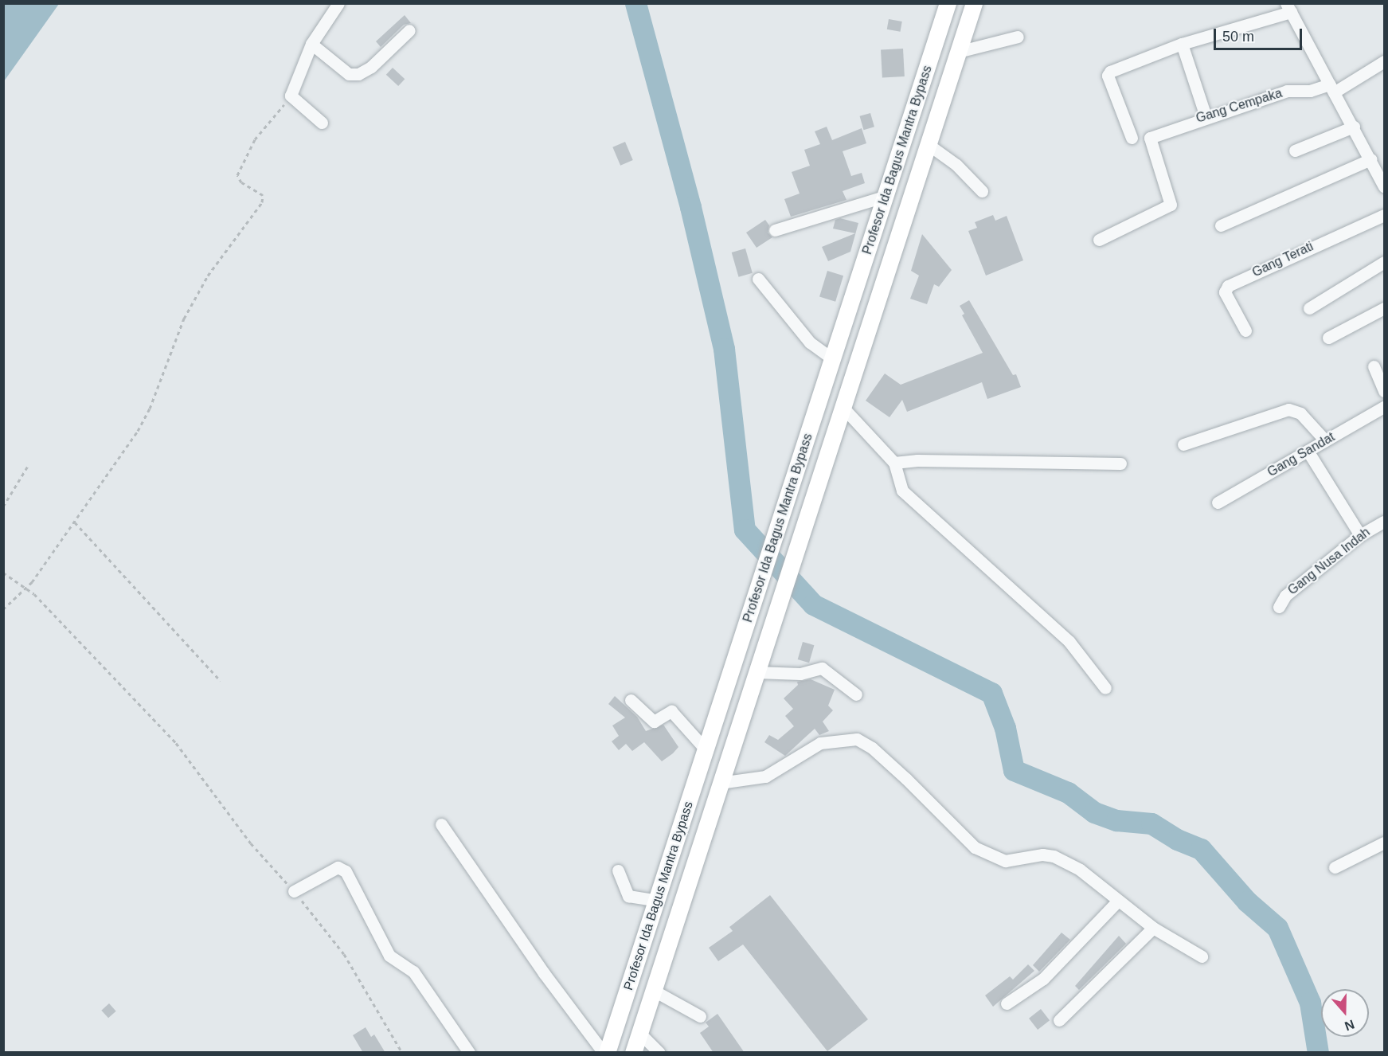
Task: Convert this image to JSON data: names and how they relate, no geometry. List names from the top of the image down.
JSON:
{
  "streets": {
    "highway": ["Profesor Ida Bagus Mantra Bypass"],
    "street": [
      "Gang Cempaka",
      "Gang Terati",
      "Gang Sandat",
      "Gang Nusa Indah"
    ]
  },
  "scale_bar": "50 m",
  "north": "bottom"
}
